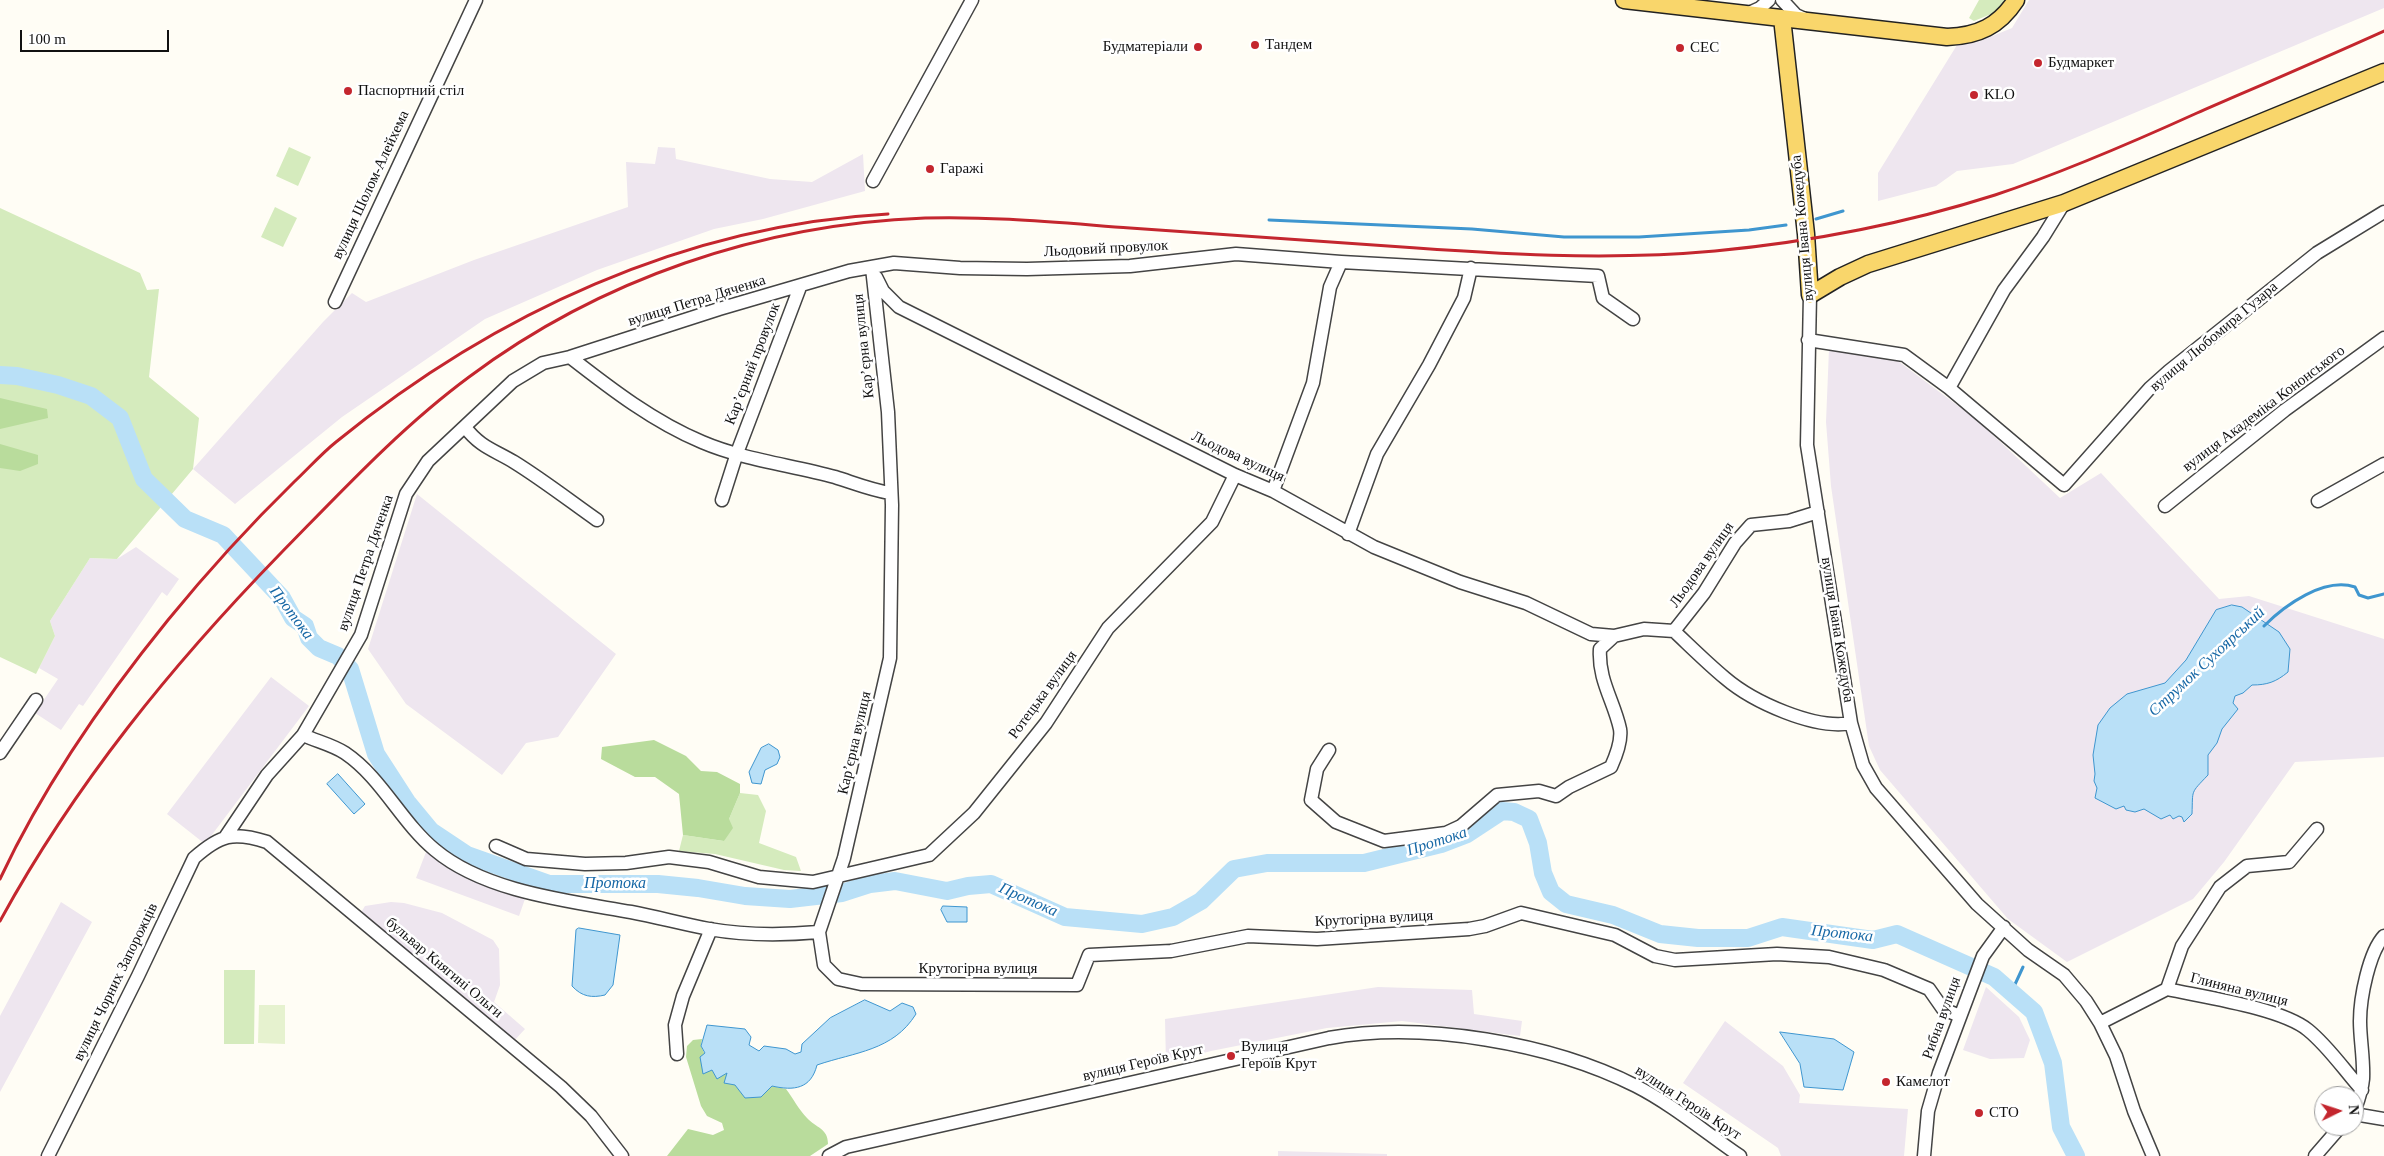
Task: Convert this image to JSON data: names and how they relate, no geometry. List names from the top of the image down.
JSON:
{
  "streets": {
    "main road": ["вулиця Івана Кожедуба"],
    "street": [
      "вулиця Шолом-Алейхема",
      "Льодовий провулок",
      "вулиця Петра Дяченка",
      "вулиця Любомира Гузара",
      "Карʼєрна вулиця",
      "Карʼєрний провулок",
      "вулиця Академіка Кононського",
      "Льодова вулиця",
      "Ротецька вулиця",
      "Крутогірна вулиця",
      "бульвар Княгині Ольги",
      "вулиця Чорних Запорожців",
      "Глиняна вулиця",
      "Рибна вулиця",
      "вулиця Героїв Крут"
    ]
  },
  "crossings": [
    ["вулиця Івана Кожедуба", "вулиця Любомира Гузара"],
    ["вулиця Івана Кожедуба", "Льодова вулиця"],
    ["вулиця Івана Кожедуба", "Глиняна вулиця"],
    ["вулиця Івана Кожедуба", "Рибна вулиця"],
    ["Льодовий провулок", "вулиця Петра Дяченка"],
    ["Льодовий провулок", "Карʼєрна вулиця"],
    ["Льодовий провулок", "Льодова вулиця"],
    ["вулиця Петра Дяченка", "Карʼєрна вулиця"],
    ["вулиця Петра Дяченка", "Карʼєрний провулок"],
    ["вулиця Петра Дяченка", "Льодова вулиця"],
    ["вулиця Петра Дяченка", "бульвар Княгині Ольги"],
    ["вулиця Петра Дяченка", "вулиця Чорних Запорожців"],
    ["Карʼєрна вулиця", "Льодова вулиця"],
    ["Карʼєрна вулиця", "Ротецька вулиця"],
    ["Карʼєрна вулиця", "Крутогірна вулиця"],
    ["Льодова вулиця", "Ротецька вулиця"],
    ["Крутогірна вулиця", "Рибна вулиця"],
    ["бульвар Княгині Ольги", "вулиця Чорних Запорожців"]
  ],
  "water": ["Протока", "Струмок Сухоярський"],
  "places": [
    "Тандем",
    "Будматеріали",
    "СЕС",
    "Будмаркет",
    "Паспортний стіл",
    "KLO",
    "Гаражі",
    "Вулиця Героїв Крут",
    "Камєлот",
    "СТО"
  ],
  "scale_bar": "100 m",
  "north": "right"
}
